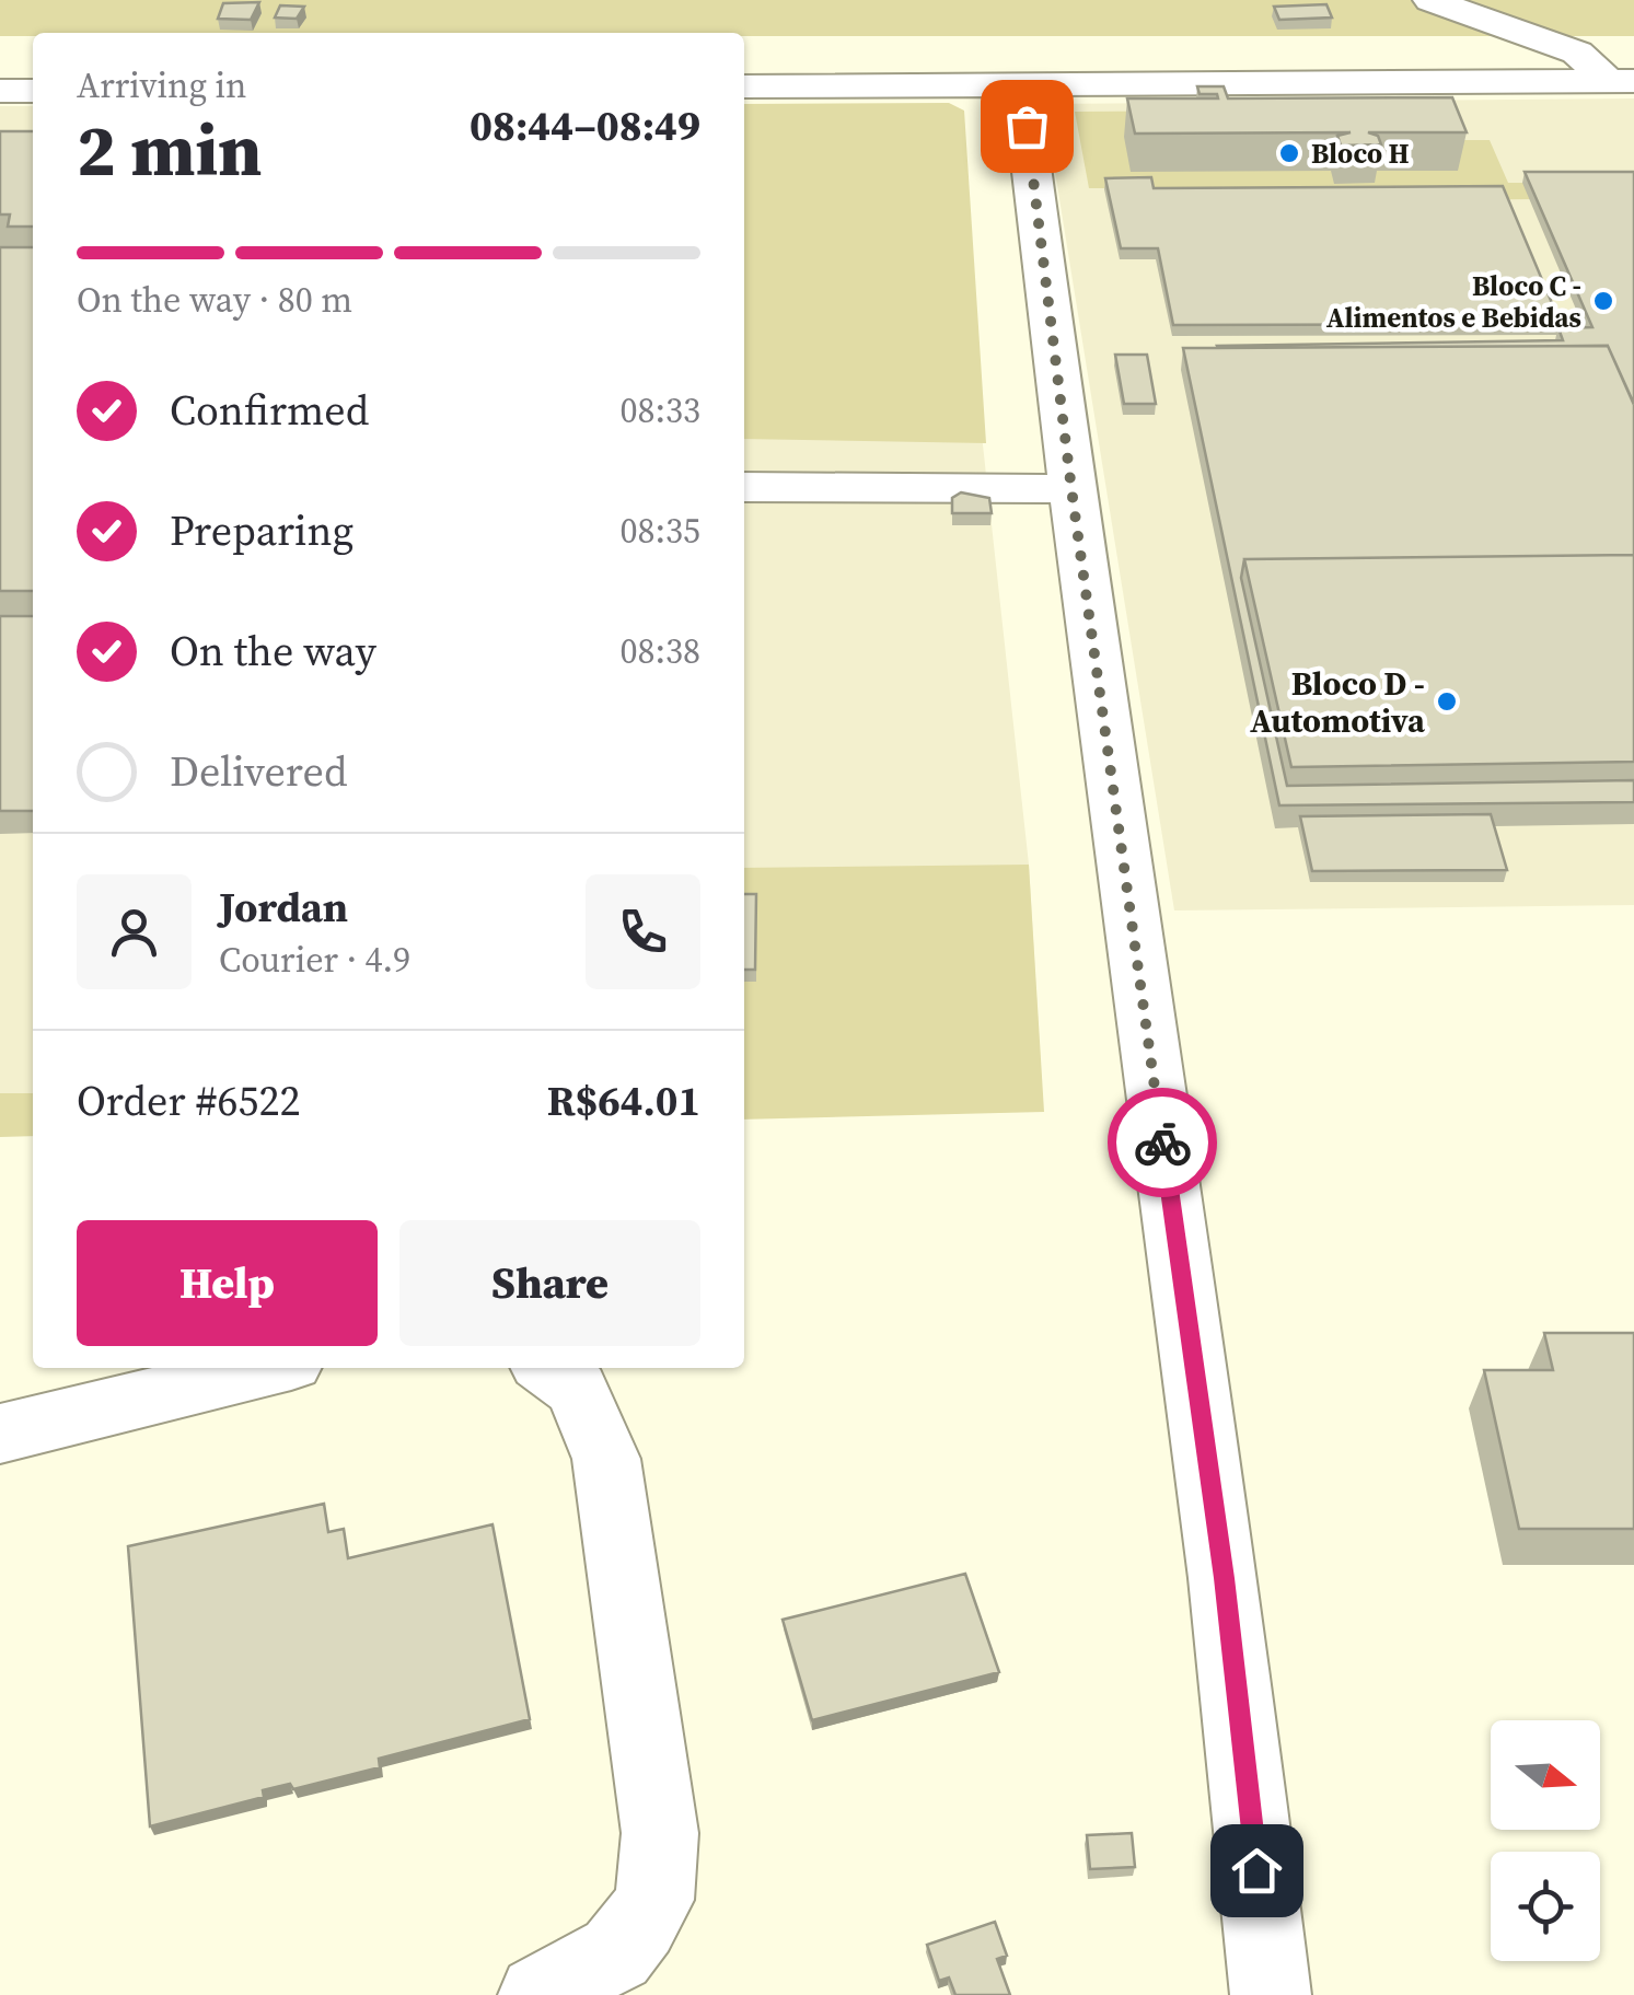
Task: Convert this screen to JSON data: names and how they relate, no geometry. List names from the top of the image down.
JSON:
{
  "places": ["Bloco H", "Bloco C - Alimentos e Bebidas", "Bloco D - Automotiva"],
  "north": "right",
  "page": {
    "heading": ["2 min", "Arriving in", "08:44–08:49"],
    "panel": [
      "Jordan",
      "Courier · 4.9",
      "Order #6522",
      "R$64.01"
    ],
    "bar": "On the way · 80 m",
    "list": [
      ["Confirmed", "08:33"],
      ["Preparing", "08:35"],
      ["On the way", "08:38"],
      "Delivered"
    ],
    "buttons": ["Help", "Share"]
  }
}
